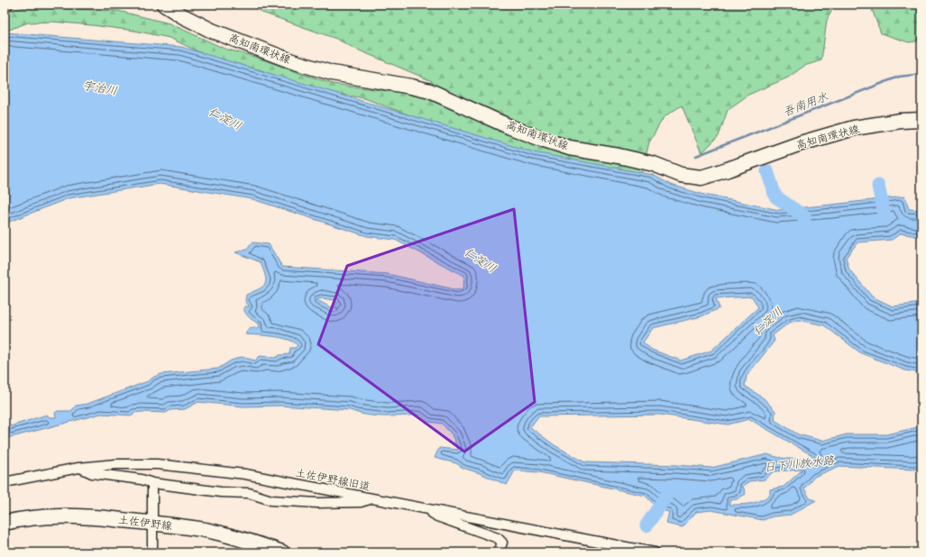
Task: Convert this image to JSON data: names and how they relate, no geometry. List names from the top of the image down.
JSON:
{
  "streets": {
    "main road": ["高知南環状線", "土佐伊野線"],
    "street": ["土佐伊野線旧道"]
  },
  "water": [
    "宇治川",
    "吾南用水",
    "仁淀川",
    "日下川放水路"
  ]
}
